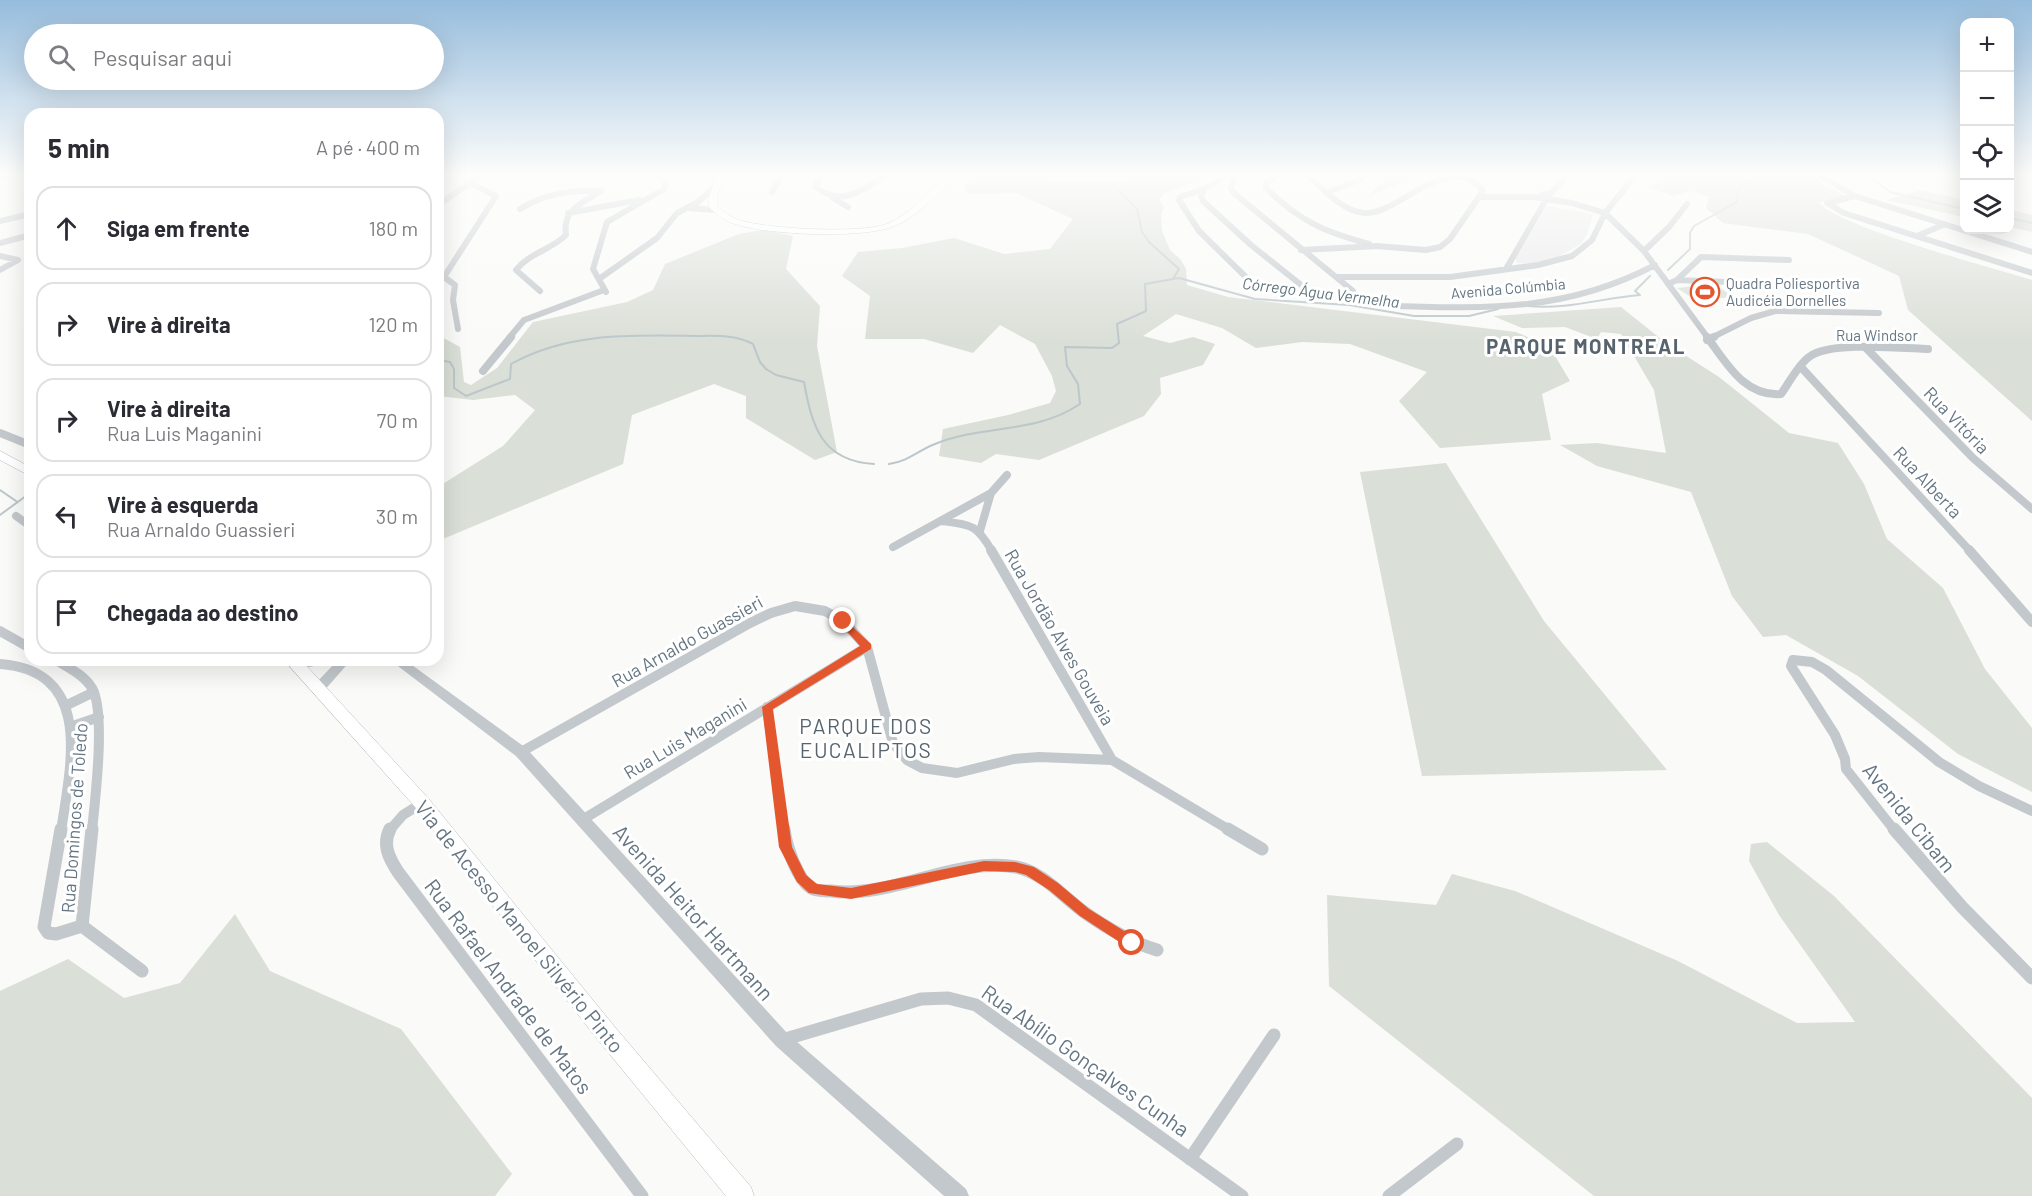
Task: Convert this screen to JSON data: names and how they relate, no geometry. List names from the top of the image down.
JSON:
{
  "streets": {
    "main road": ["Via de Acesso Manoel Silvério Pinto"],
    "street": [
      "Avenida Colúmbia",
      "Rua Windsor",
      "Rua Vitória",
      "Rua Alberta",
      "Rua Jordão Alves Gouveia",
      "Rua Arnaldo Guassieri",
      "Rua Luis Maganini",
      "Avenida Cibam",
      "Rua Domingos de Toledo",
      "Avenida Heitor Hartmann",
      "Rua Rafael Andrade de Matos",
      "Rua Abílio Gonçalves Cunha"
    ]
  },
  "crossings": [
    ["Rua Windsor", "Rua Vitória"],
    ["Rua Windsor", "Rua Alberta"],
    ["Rua Jordão Alves Gouveia", "Rua Arnaldo Guassieri"],
    ["Rua Arnaldo Guassieri", "Rua Luis Maganini"],
    ["Rua Arnaldo Guassieri", "Avenida Heitor Hartmann"],
    ["Rua Luis Maganini", "Avenida Heitor Hartmann"],
    ["Avenida Heitor Hartmann", "Rua Abílio Gonçalves Cunha"],
    ["Via de Acesso Manoel Silvério Pinto", "Rua Rafael Andrade de Matos"]
  ],
  "districts": ["PARQUE MONTREAL", "PARQUE DOS EUCALIPTOS"],
  "water": ["Córrego Água Vermelha"],
  "places": {
    "sports": ["Quadra Poliesportiva Audicéia Dornelles"]
  },
  "page": {
    "map_buttons": ["+", "−"],
    "search": "Pesquisar aqui",
    "heading": ["5 min", "A pé · 400 m"],
    "list": [
      ["Siga em frente", "180 m"],
      ["Vire à direita", "120 m"],
      ["Vire à direita", "Rua Luis Maganini", "70 m"],
      ["Vire à esquerda", "Rua Arnaldo Guassieri", "30 m"],
      "Chegada ao destino"
    ]
  }
}
